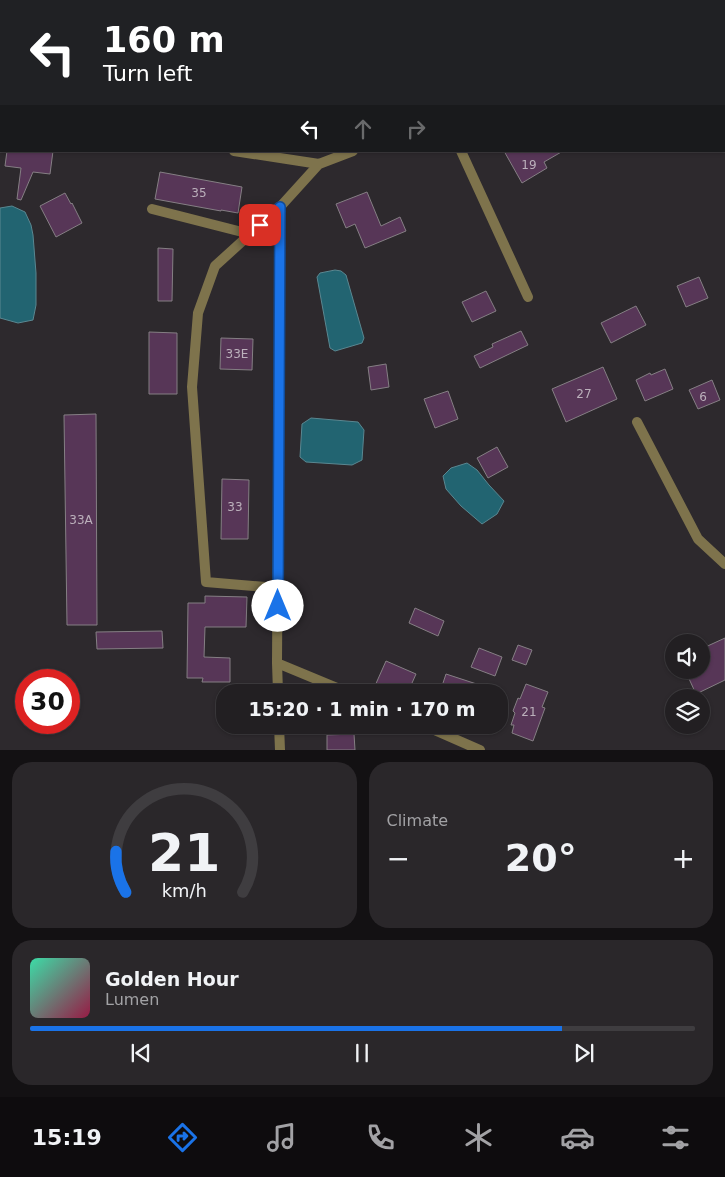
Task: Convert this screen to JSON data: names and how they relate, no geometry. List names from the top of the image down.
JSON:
{
  "house_numbers": [
    "19",
    "35",
    "33E",
    "27",
    "6",
    "33",
    "33A",
    "21"
  ],
  "page": {
    "turn": ["160 m", "Turn left"],
    "limit": "30",
    "trip": "15:20 · 1 min · 170 m",
    "tile": "Climate",
    "heat": ["−", "20°", "+"],
    "song": ["Golden Hour", "Lumen"],
    "tabs": "15:19",
    "gauge": ["21", "km/h"]
  }
}
